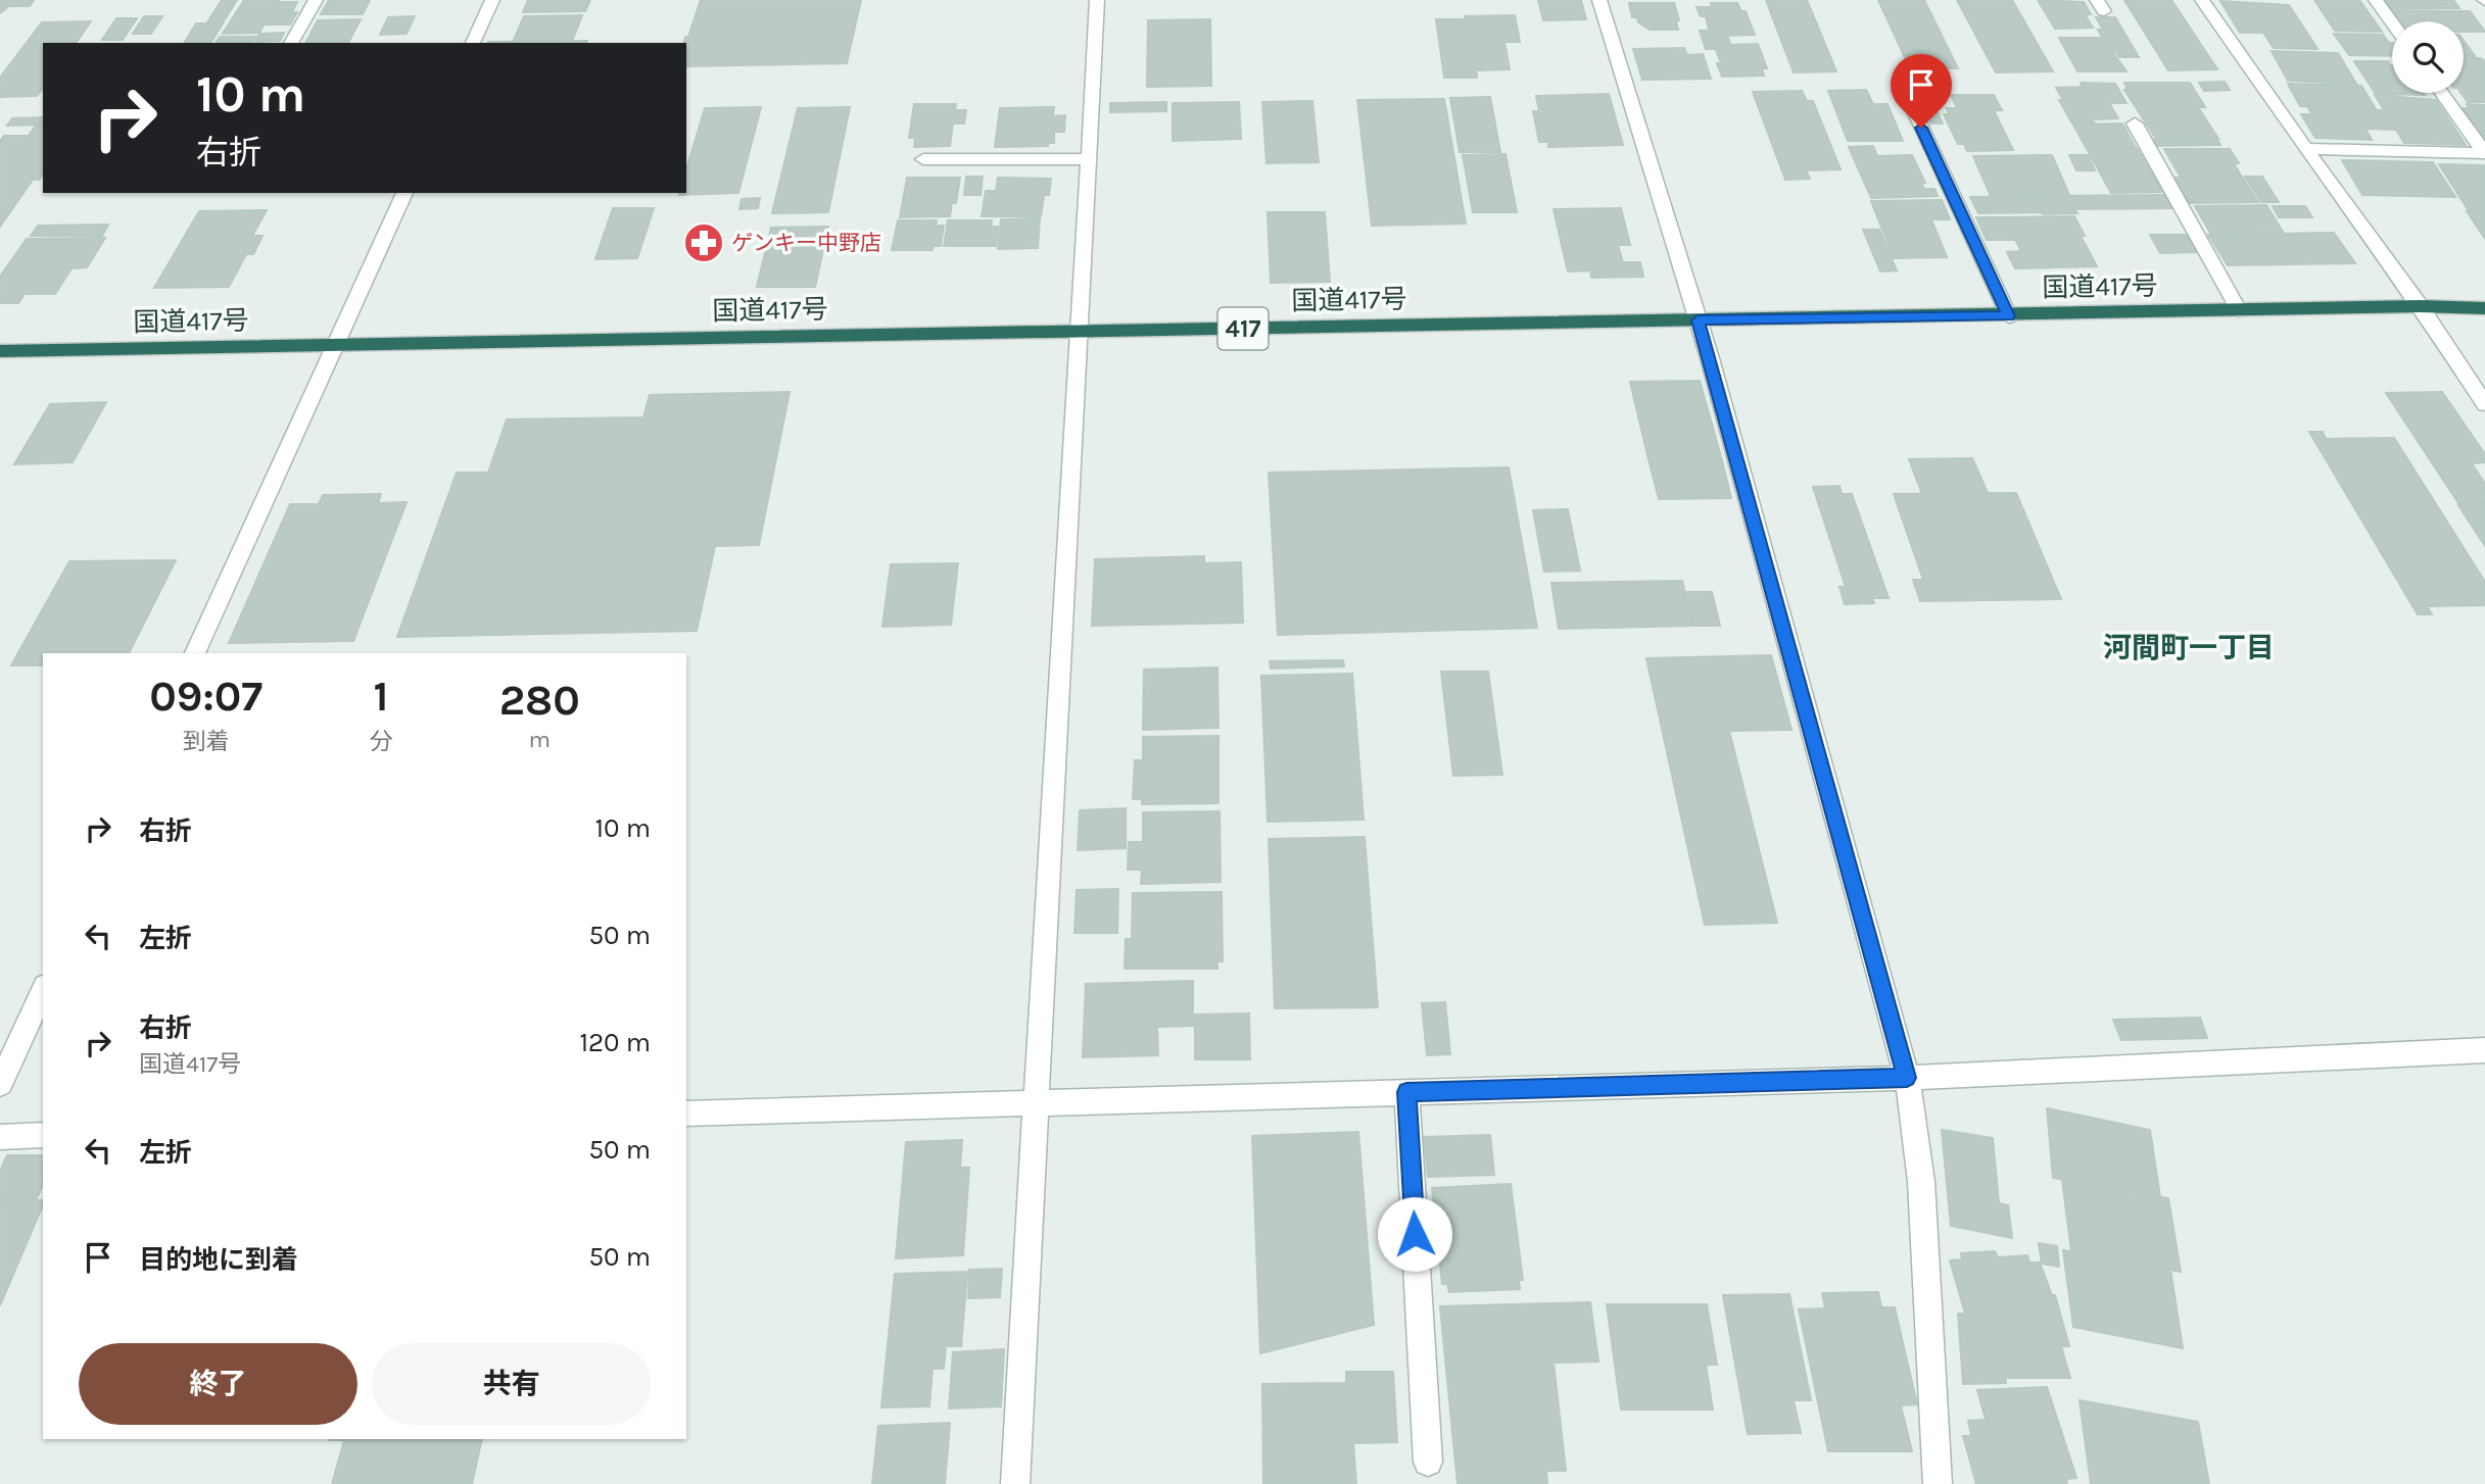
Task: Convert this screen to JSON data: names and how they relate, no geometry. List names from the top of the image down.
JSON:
{
  "streets": {
    "highway": ["国道417号", "417"]
  },
  "districts": ["河間町一丁目"],
  "places": {
    "pharmacy": ["ゲンキー中野店"]
  },
  "page": {
    "turn": ["10 m", "右折"],
    "eta": [
      "09:07",
      "到着",
      "1",
      "分",
      "280",
      "m"
    ],
    "list": [
      {
        "name": "右折",
        "value": "10 m"
      },
      {
        "name": "左折",
        "value": "50 m"
      },
      {
        "name": "右折",
        "note": "国道417号",
        "value": "120 m"
      },
      {
        "name": "左折",
        "value": "50 m"
      },
      {
        "name": "目的地に到着",
        "value": "50 m"
      }
    ],
    "buttons": ["終了", "共有"]
  }
}
